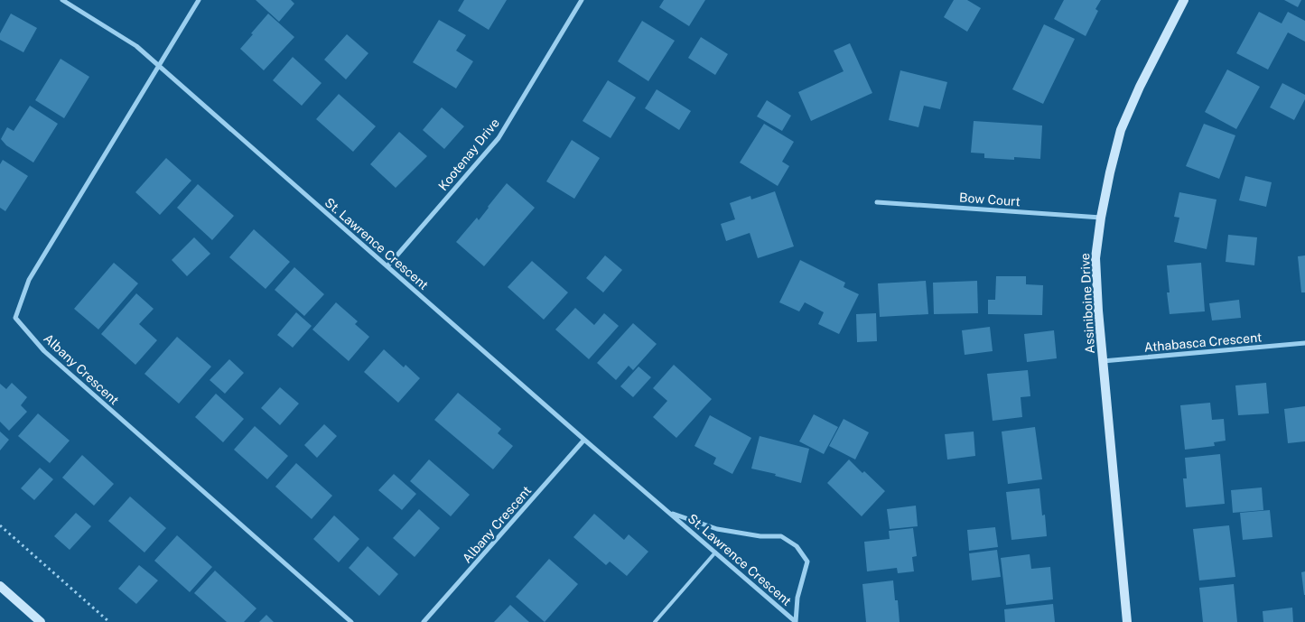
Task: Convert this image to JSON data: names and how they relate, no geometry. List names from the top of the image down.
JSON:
{
  "streets": {
    "street": [
      "Kootenay Drive",
      "Bow Court",
      "St. Lawrence Crescent",
      "Assiniboine Drive",
      "Athabasca Crescent",
      "Albany Crescent"
    ]
  },
  "crossings": [
    ["Kootenay Drive", "St. Lawrence Crescent"],
    ["Bow Court", "Assiniboine Drive"],
    ["St. Lawrence Crescent", "Albany Crescent"],
    ["Assiniboine Drive", "Athabasca Crescent"]
  ]
}
